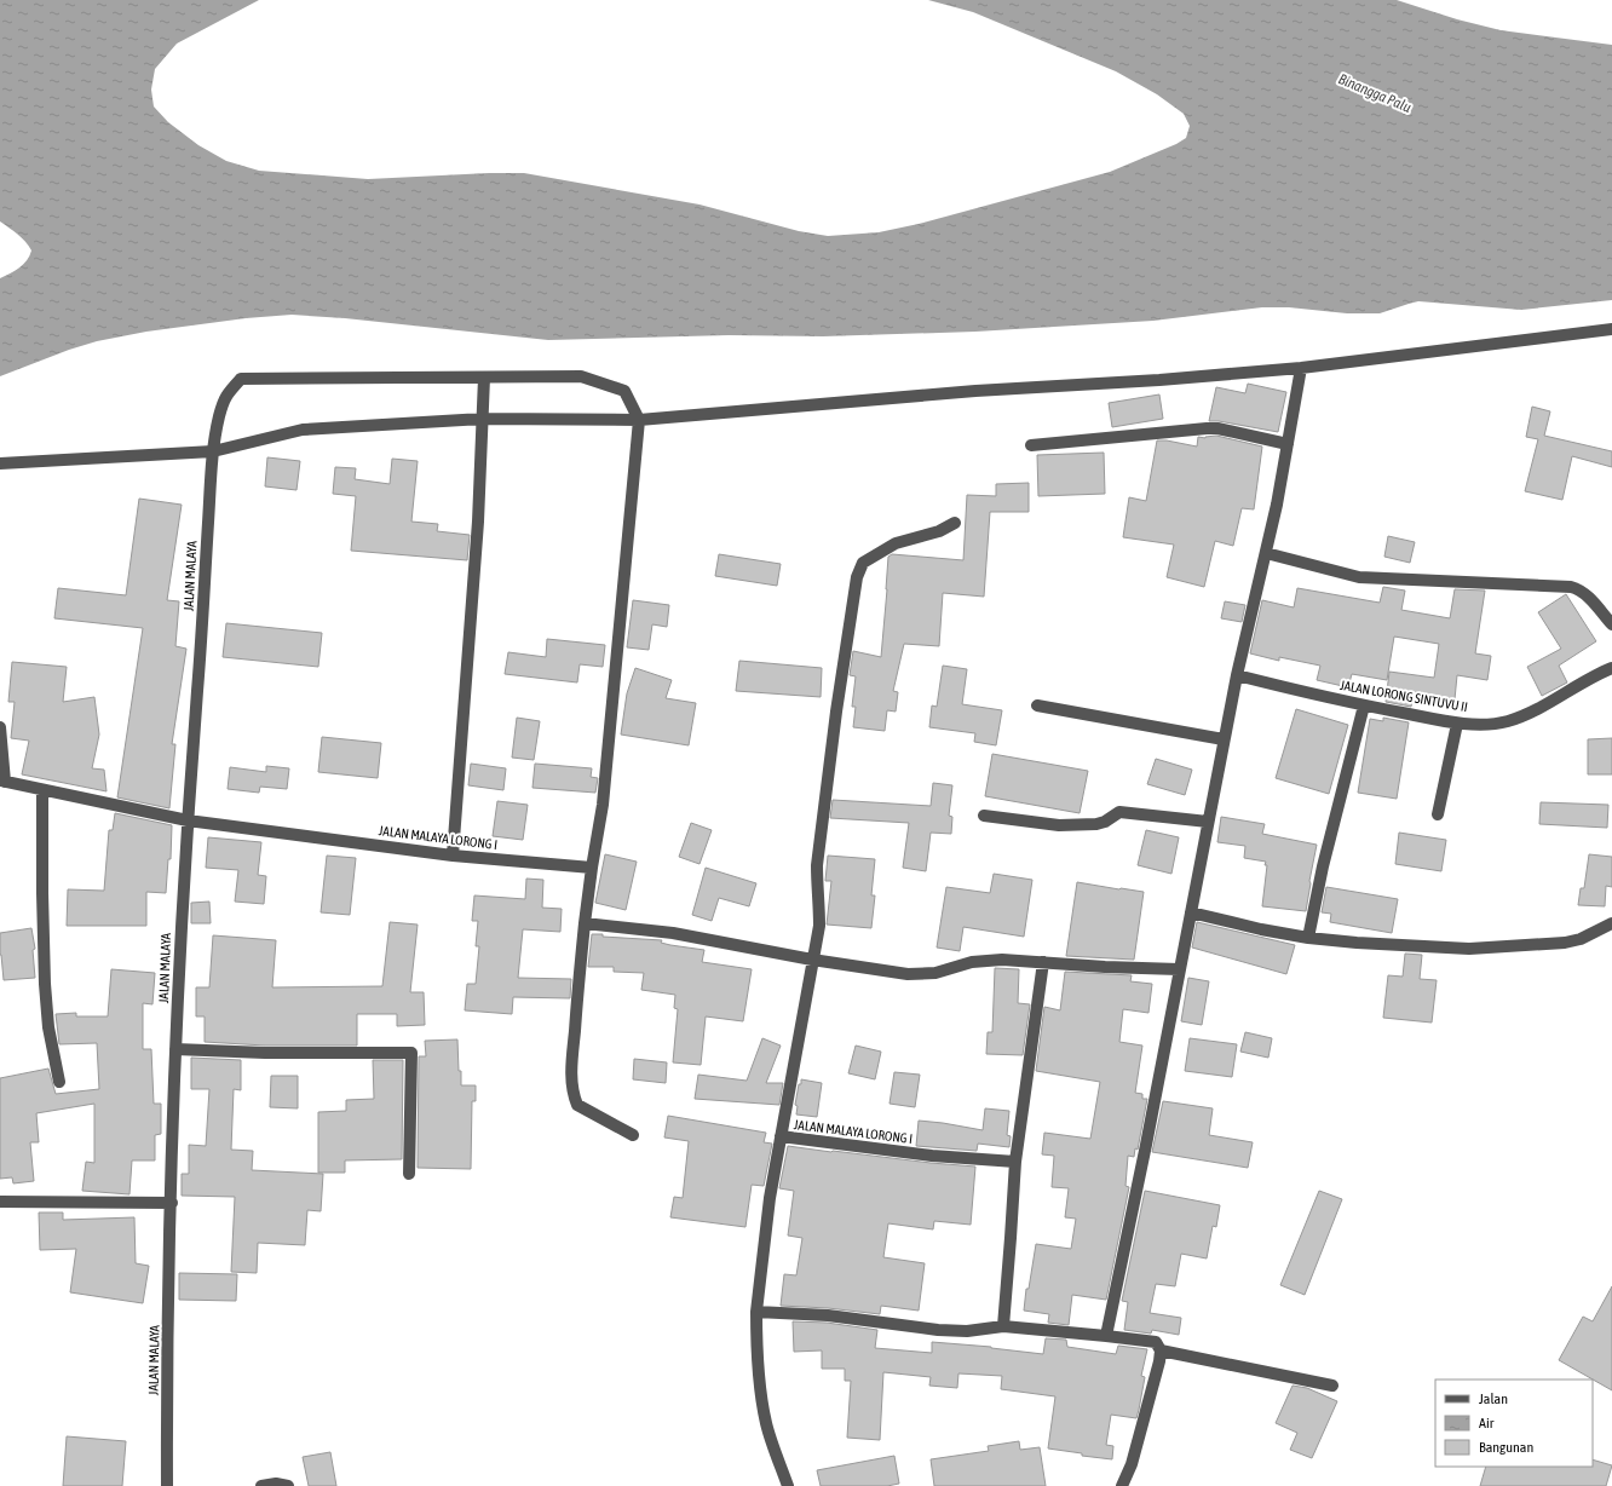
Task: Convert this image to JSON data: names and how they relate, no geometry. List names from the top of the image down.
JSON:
{
  "streets": {
    "street": ["JALAN MALAYA", "JALAN LORONG SINTUVU II", "JALAN MALAYA LORONG I"]
  },
  "crossings": [
    ["JALAN MALAYA", "JALAN MALAYA LORONG I"]
  ],
  "water": ["Binangga Palu"],
  "legend": ["Jalan", "Air", "Bangunan"]
}
